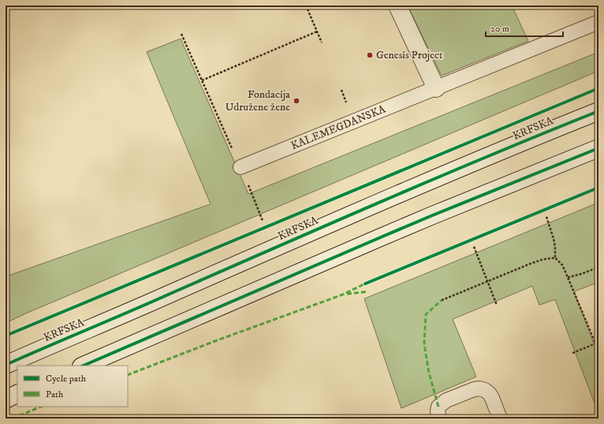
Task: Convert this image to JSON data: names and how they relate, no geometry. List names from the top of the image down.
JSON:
{
  "streets": {
    "main road": ["KRFSKA"],
    "lane": ["KALEMEGDANSKA"]
  },
  "places": ["Genesis Project", "Fondacija Udružene žene"],
  "legend": ["Cycle path", "Path"],
  "scale_bar": "20 m"
}
